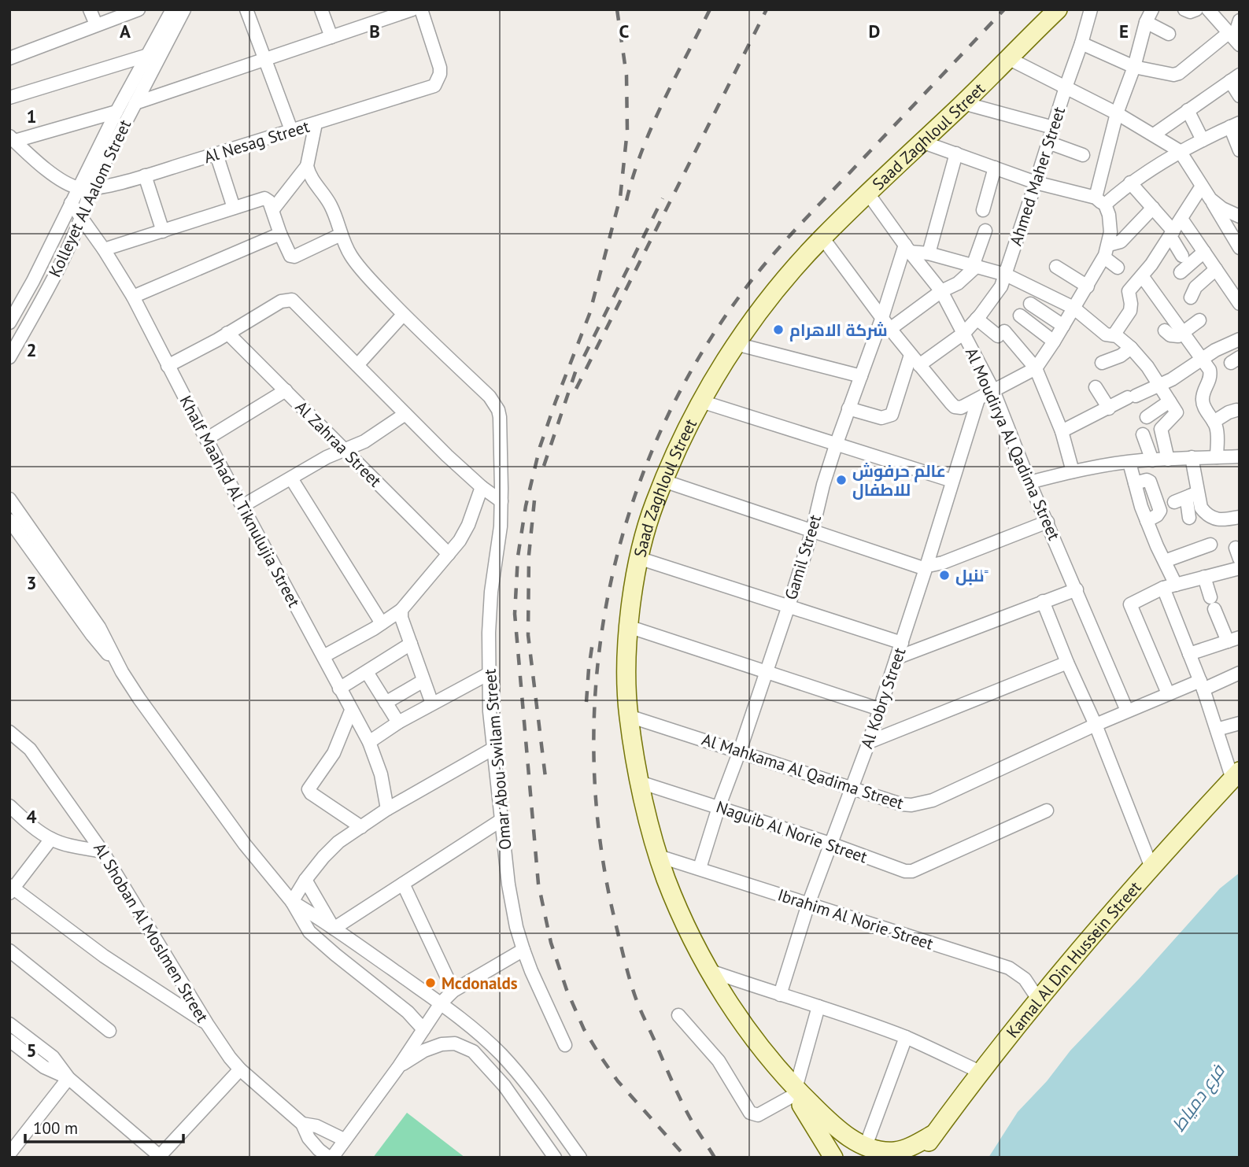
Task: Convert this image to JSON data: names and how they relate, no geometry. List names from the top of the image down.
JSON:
{
  "streets": {
    "main road": ["Saad Zaghloul Street", "Kamal Al Din Hussein Street"],
    "street": [
      "Al Nesag Street",
      "Ahmed Maher Street",
      "Kolleyet Al Aalom Street",
      "Al Zahraa Street",
      "Al Moudirya Al Qadima Street",
      "Khalf Maahad Al Tiknulujia Street",
      "Gamil Street",
      "Al Kobry Street",
      "Omar Abou Swilam Street",
      "Al Mahkama Al Qadima Street",
      "Naguib Al Norie Street",
      "Ibrahim Al Norie Street",
      "Al Shoban Al Moslmen Street"
    ]
  },
  "crossings": [
    ["Saad Zaghloul Street", "Al Moudirya Al Qadima Street"],
    ["Saad Zaghloul Street", "Al Mahkama Al Qadima Street"],
    ["Saad Zaghloul Street", "Naguib Al Norie Street"],
    ["Saad Zaghloul Street", "Ibrahim Al Norie Street"],
    ["Saad Zaghloul Street", "Kamal Al Din Hussein Street"],
    ["Al Nesag Street", "Kolleyet Al Aalom Street"],
    ["Ahmed Maher Street", "Al Moudirya Al Qadima Street"],
    ["Kolleyet Al Aalom Street", "Khalf Maahad Al Tiknulujia Street"],
    ["Al Moudirya Al Qadima Street", "Gamil Street"],
    ["Al Moudirya Al Qadima Street", "Al Mahkama Al Qadima Street"],
    ["Gamil Street", "Al Mahkama Al Qadima Street"],
    ["Gamil Street", "Naguib Al Norie Street"],
    ["Gamil Street", "Ibrahim Al Norie Street"],
    ["Al Kobry Street", "Al Mahkama Al Qadima Street"],
    ["Al Kobry Street", "Naguib Al Norie Street"],
    ["Al Kobry Street", "Ibrahim Al Norie Street"],
    ["Ibrahim Al Norie Street", "Kamal Al Din Hussein Street"]
  ],
  "water": ["فرع دمياط"],
  "places": [
    "شركة الاهرام",
    "عالم حرفوش للاطفال",
    "لنبل ً",
    "Mcdonalds"
  ],
  "scale_bar": "100 m",
  "grid": {
    "columns": [
      "A",
      "B",
      "C",
      "D",
      "E"
    ],
    "rows": [
      "1",
      "2",
      "3",
      "4",
      "5"
    ]
  }
}
